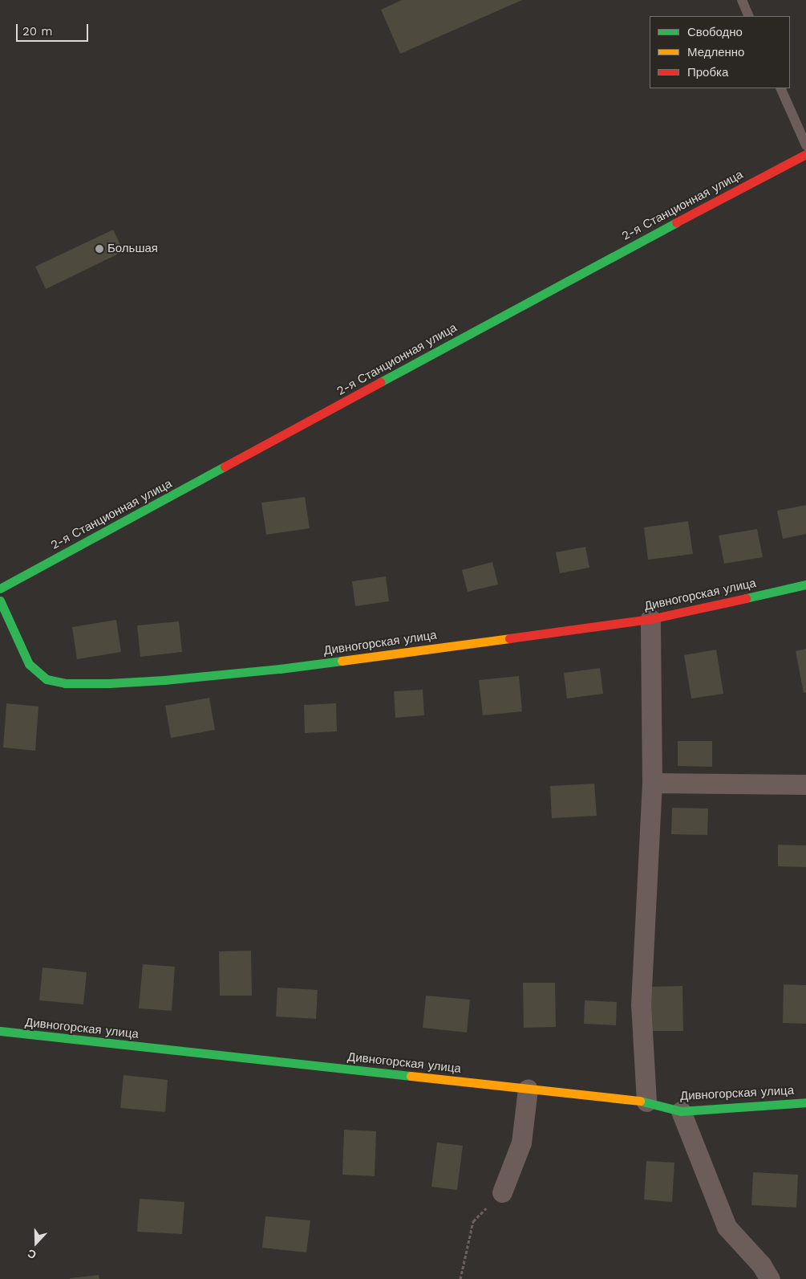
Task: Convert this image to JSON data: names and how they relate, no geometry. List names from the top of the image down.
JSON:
{
  "streets": {
    "street": ["2-я Станционная улица", "Дивногорская улица"]
  },
  "places": ["Большая"],
  "legend": ["Свободно", "Медленно", "Пробка"],
  "scale_bar": "20 m",
  "north": "bottom"
}
